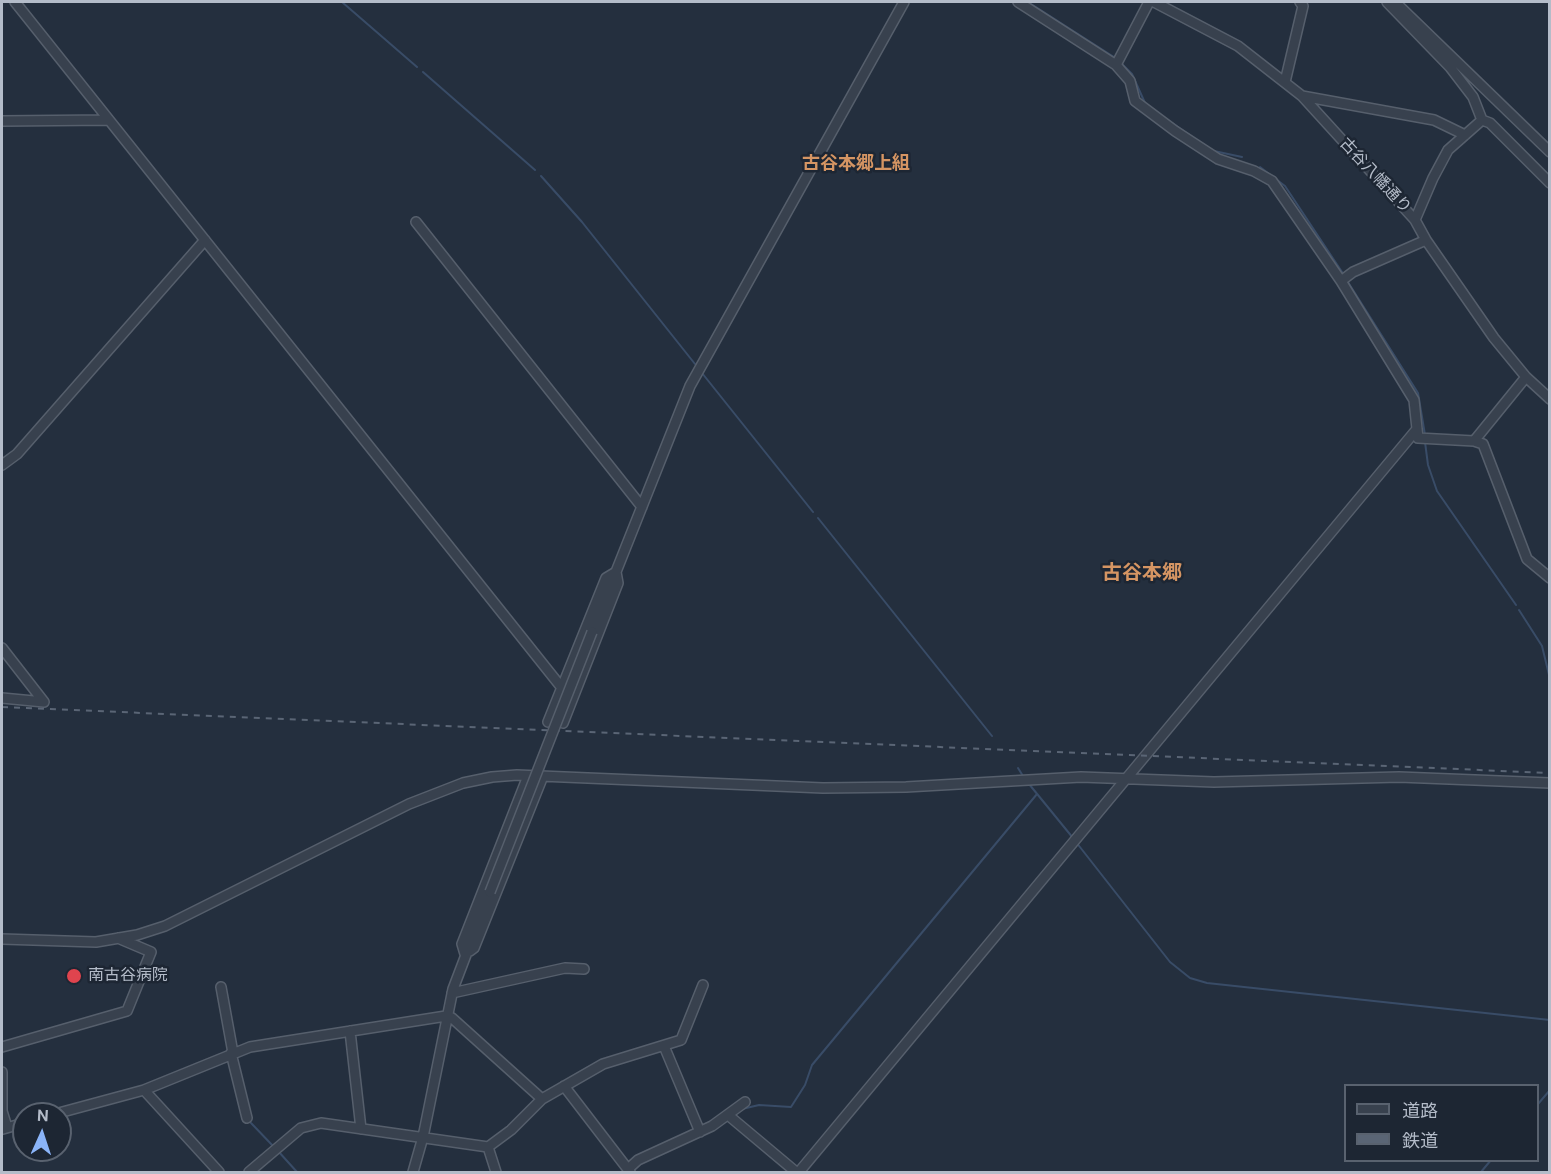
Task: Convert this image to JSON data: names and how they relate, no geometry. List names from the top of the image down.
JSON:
{
  "streets": {
    "street": ["古谷八幡通り"]
  },
  "districts": ["古谷本郷上組", "古谷本郷"],
  "places": ["南古谷病院"],
  "legend": ["道路", "鉄道"],
  "north": "top"
}
